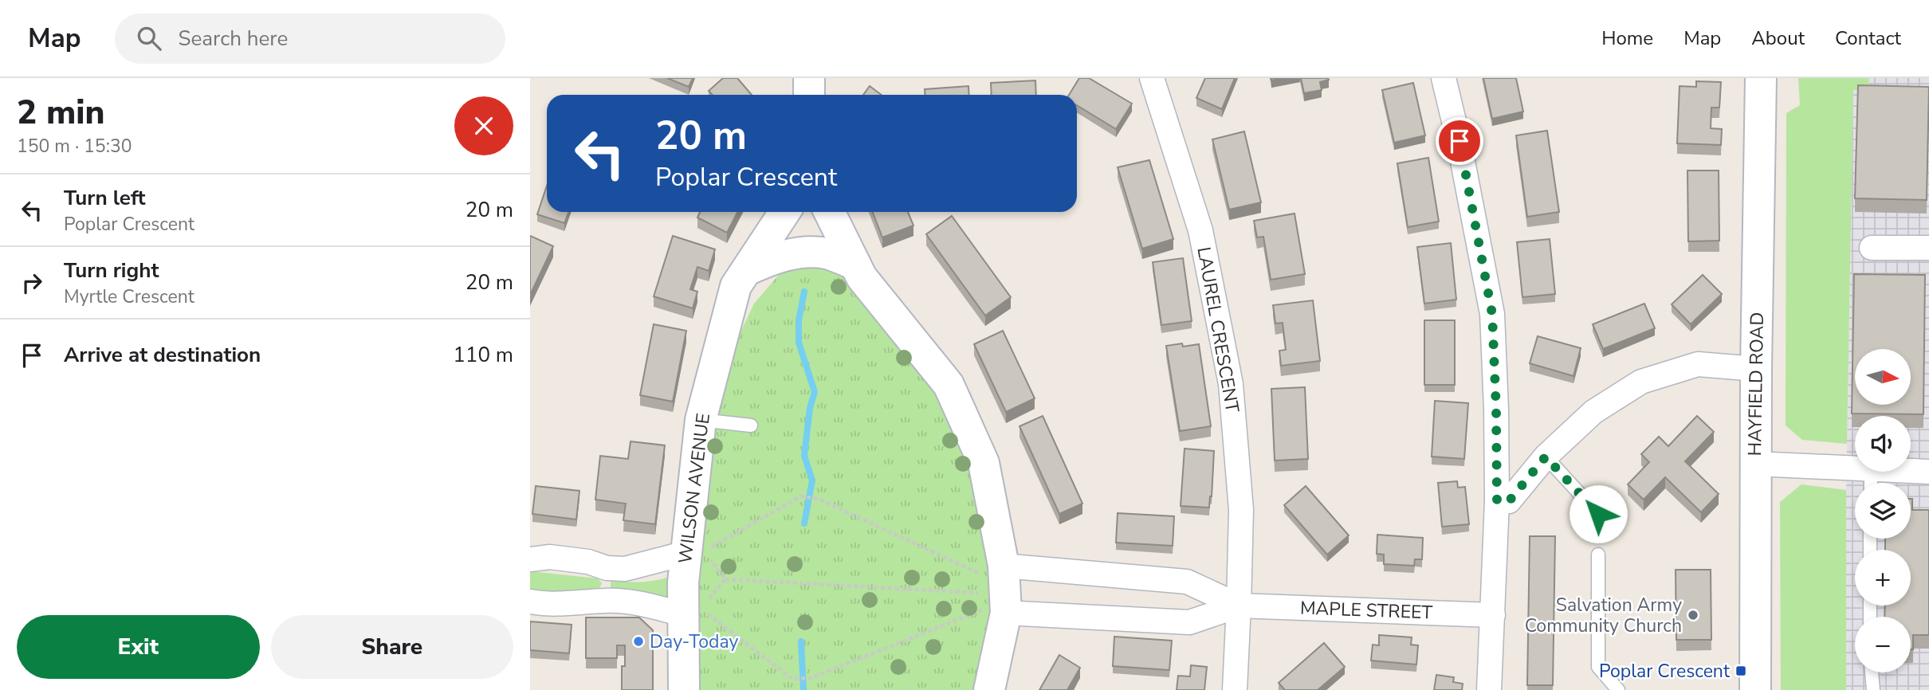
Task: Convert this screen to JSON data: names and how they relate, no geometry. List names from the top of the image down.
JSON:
{
  "streets": {
    "street": [
      "LAUREL CRESCENT",
      "HAYFIELD ROAD",
      "WILSON AVENUE",
      "MAPLE STREET"
    ]
  },
  "crossings": [
    ["LAUREL CRESCENT", "MAPLE STREET"]
  ],
  "places": {
    "other": ["Salvation Army Community Church", "Day-Today"],
    "transit": ["Poplar Crescent"]
  },
  "north": "right",
  "page": {
    "header": "Map",
    "search": "Search here",
    "nav": [
      "Home",
      "Map",
      "About",
      "Contact"
    ],
    "heading": ["2 min", "150 m · 15:30"],
    "turn": ["20 m", "Poplar Crescent"],
    "list": [
      {
        "name": "Turn left",
        "note": "Poplar Crescent",
        "value": "20 m"
      },
      {
        "name": "Turn right",
        "note": "Myrtle Crescent",
        "value": "20 m"
      },
      {
        "name": "Arrive at destination",
        "value": "110 m"
      }
    ],
    "map_buttons": ["+", "−"],
    "buttons": ["Exit", "Share"]
  }
}
